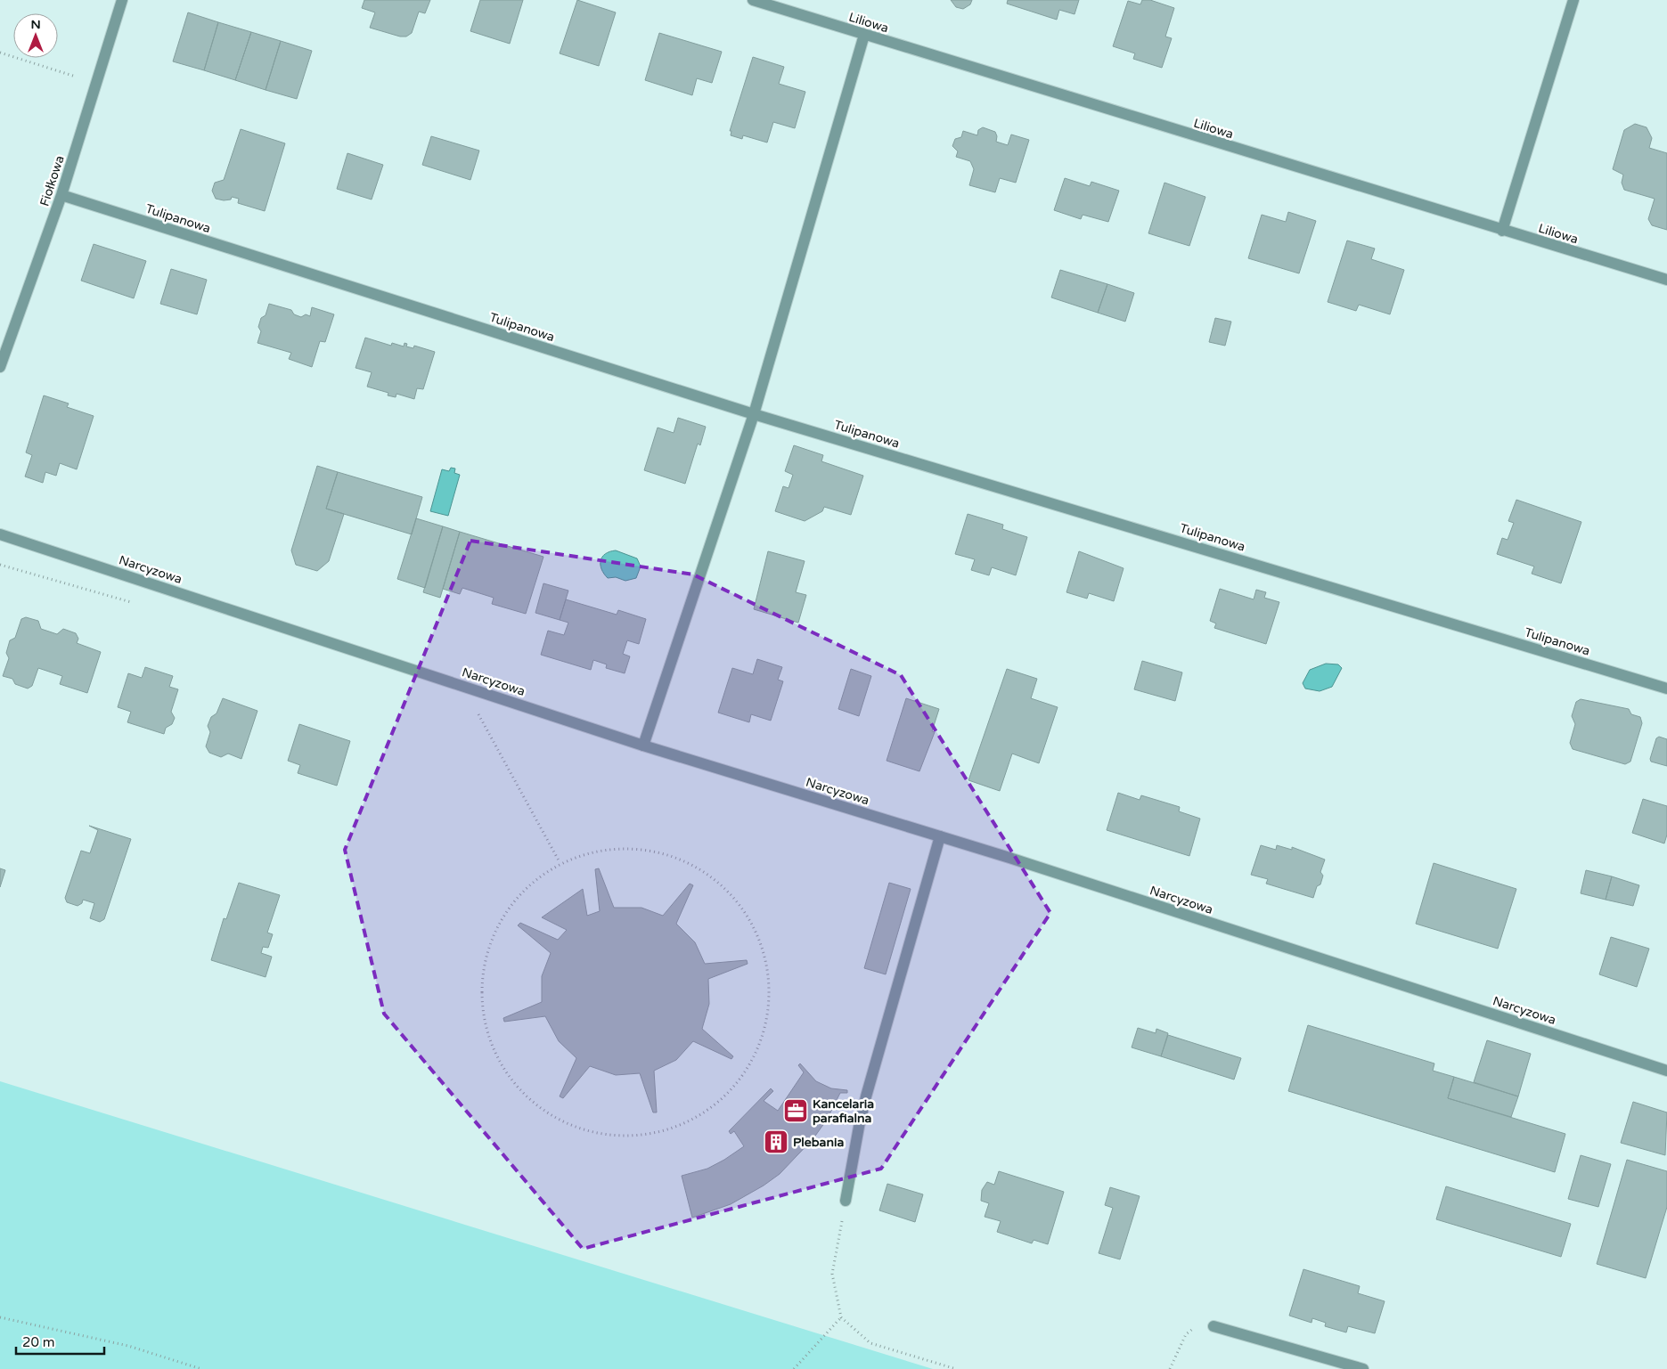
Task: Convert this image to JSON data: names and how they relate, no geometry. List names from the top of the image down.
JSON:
{
  "streets": {
    "street": [
      "Liliowa",
      "Fiołkowa",
      "Tulipanowa",
      "Narcyzowa"
    ]
  },
  "crossings": [
    ["Fiołkowa", "Tulipanowa"]
  ],
  "places": {
    "office": ["Kancelaria parafialna"],
    "building": ["Plebania"]
  },
  "scale_bar": "20 m",
  "north": "top"
}
